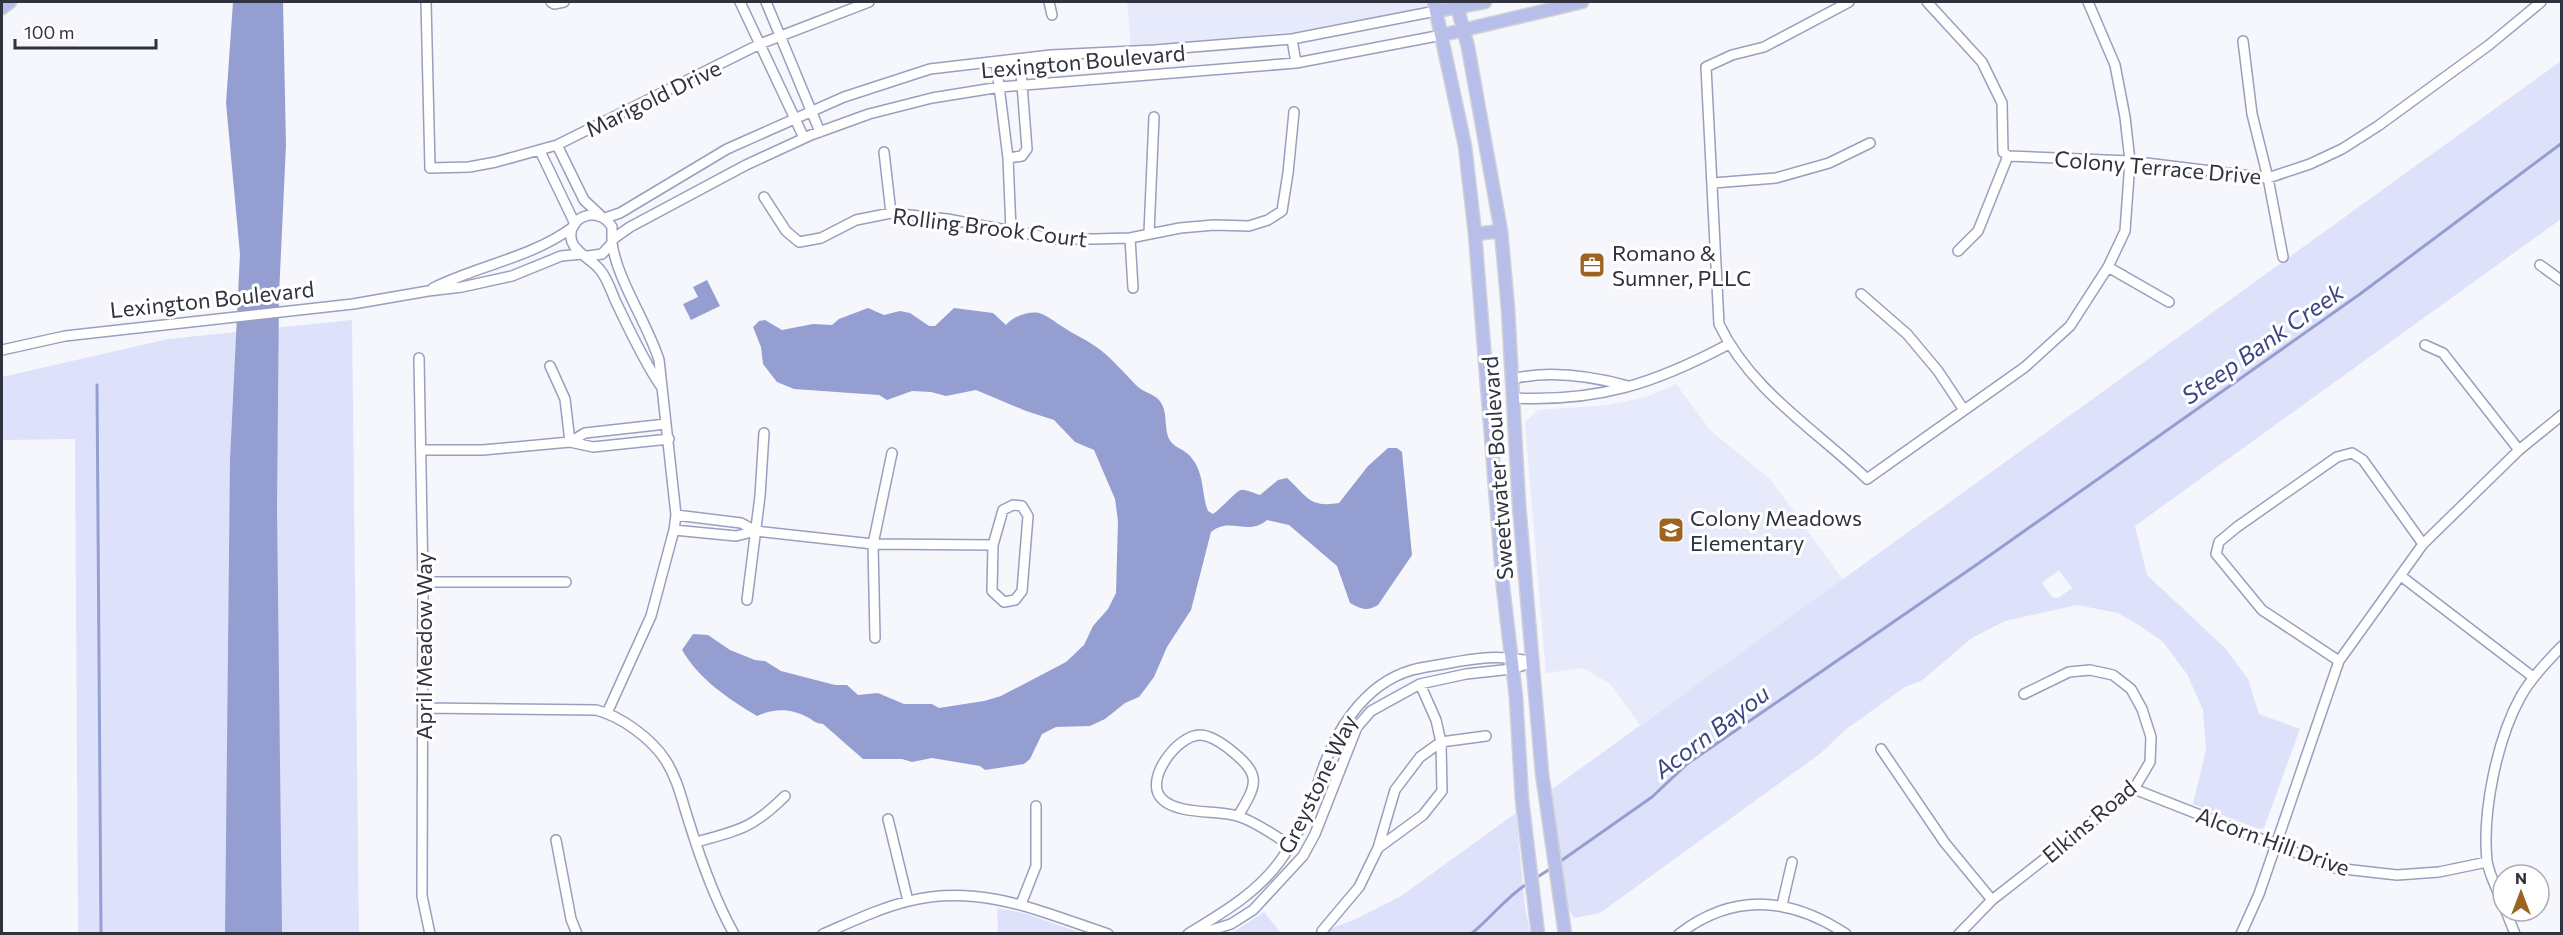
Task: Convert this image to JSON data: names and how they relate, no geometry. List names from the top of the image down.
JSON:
{
  "streets": {
    "main road": ["Lexington Boulevard", "Sweetwater Boulevard"],
    "street": [
      "Marigold Drive",
      "Colony Terrace Drive",
      "Rolling Brook Court",
      "April Meadow Way",
      "Greystone Way",
      "Elkins Road",
      "Alcorn Hill Drive"
    ]
  },
  "crossings": [
    ["Lexington Boulevard", "Sweetwater Boulevard"],
    ["Sweetwater Boulevard", "Greystone Way"],
    ["Elkins Road", "Alcorn Hill Drive"]
  ],
  "water": ["Steep Bank Creek", "Acorn Bayou"],
  "places": {
    "office": ["Romano & Sumner, PLLC"],
    "school or university": ["Colony Meadows Elementary"]
  },
  "scale_bar": "100 m",
  "north": "top"
}
